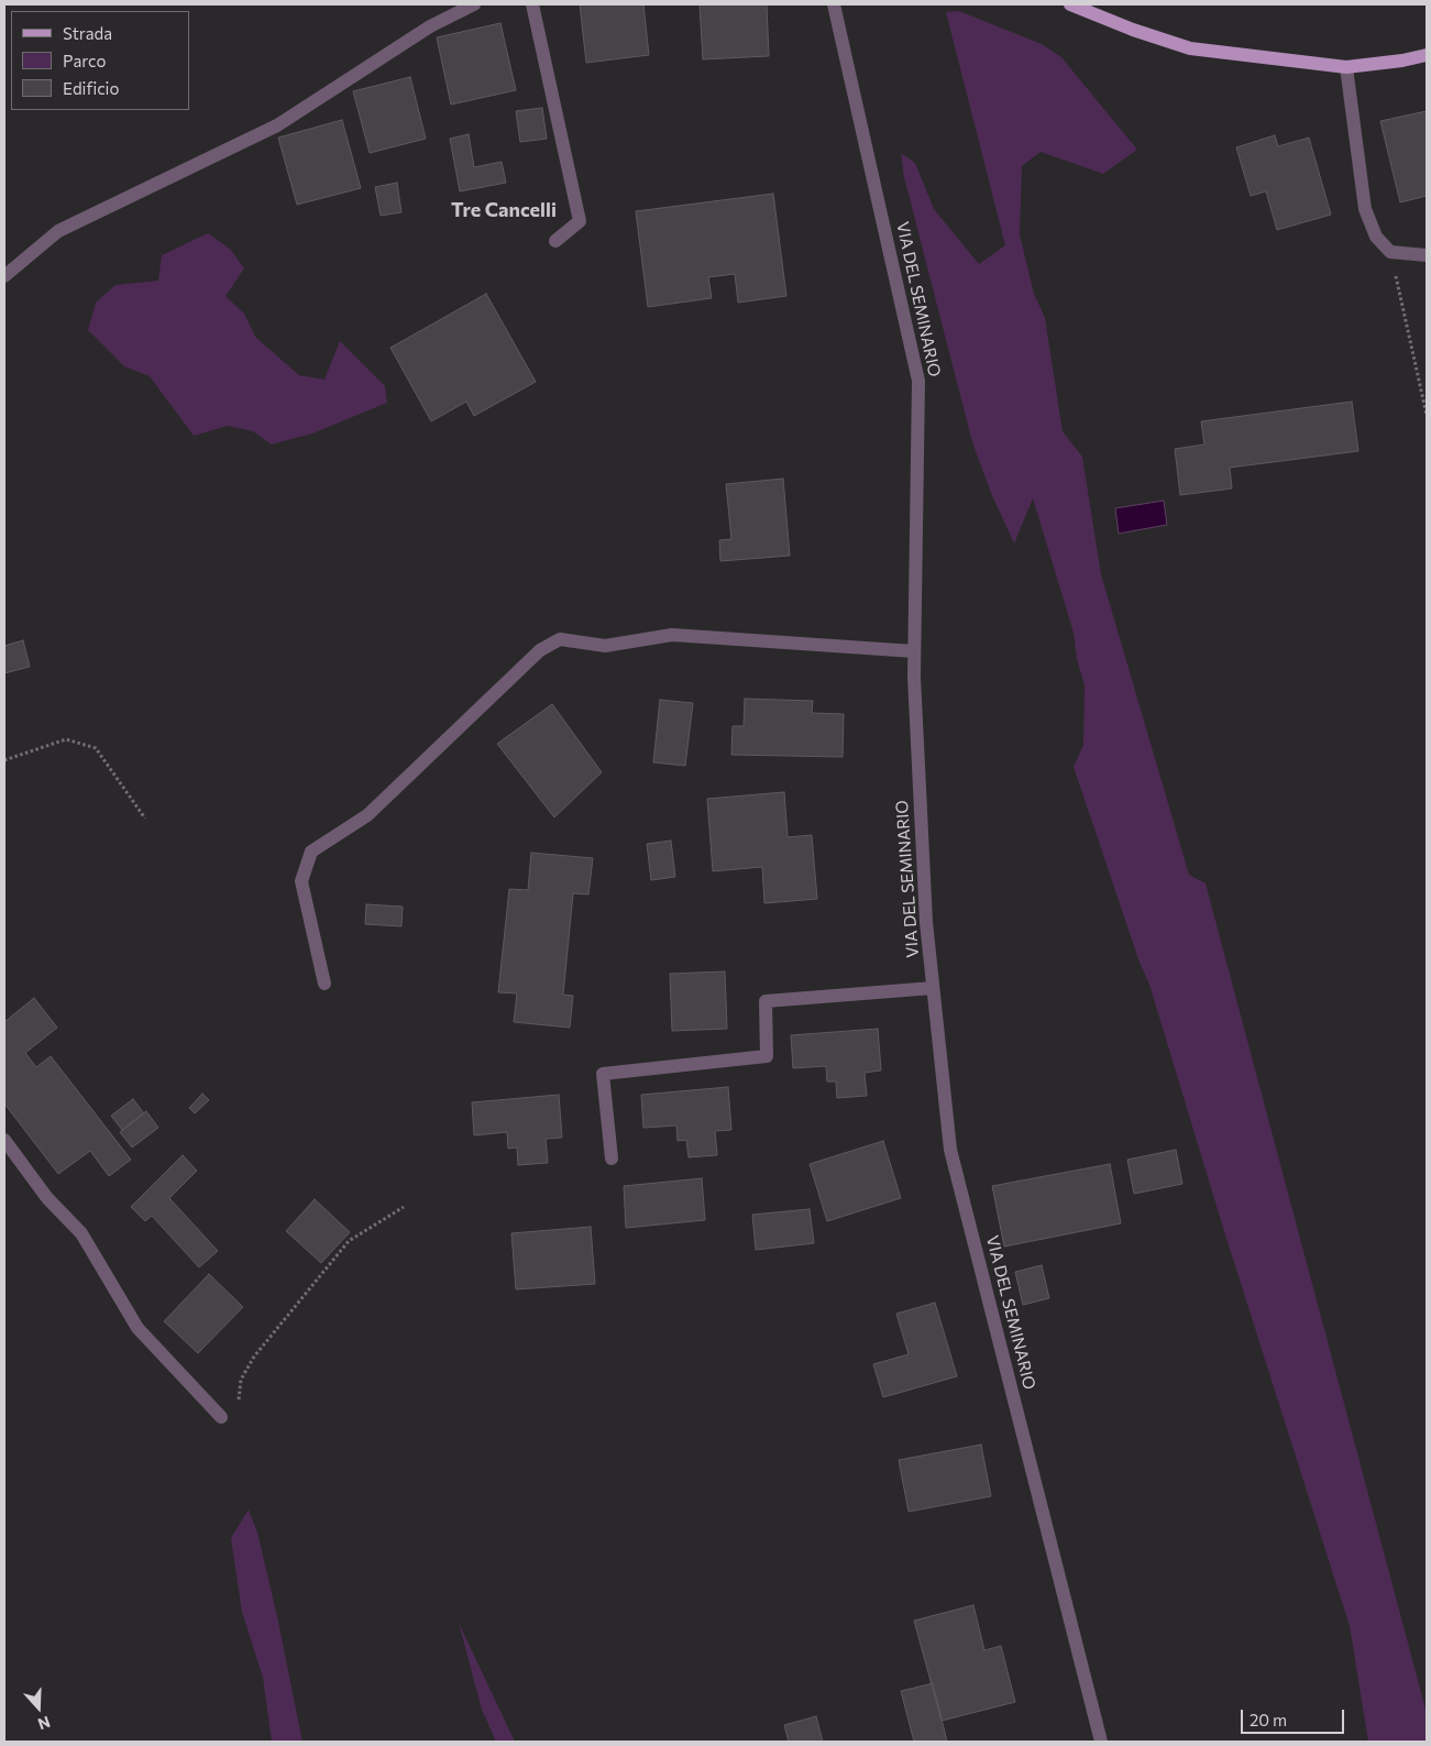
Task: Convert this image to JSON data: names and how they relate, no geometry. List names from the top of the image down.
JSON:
{
  "streets": {
    "street": ["VIA DEL SEMINARIO"]
  },
  "districts": ["Tre Cancelli"],
  "legend": ["Strada", "Parco", "Edificio"],
  "scale_bar": "20 m",
  "north": "bottom"
}
